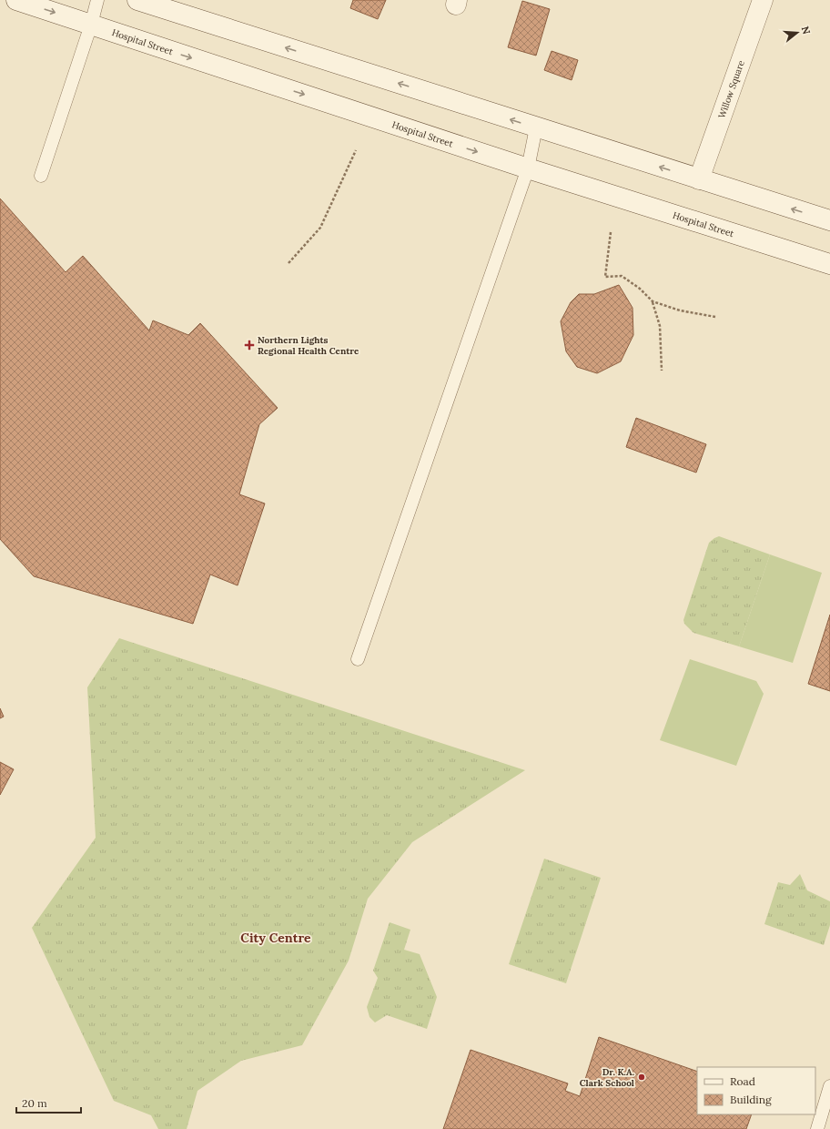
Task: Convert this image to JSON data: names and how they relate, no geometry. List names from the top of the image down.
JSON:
{
  "streets": {
    "main road": ["Hospital Street", "Willow Square"]
  },
  "districts": ["City Centre"],
  "places": {
    "health": ["Northern Lights Regional Health Centre"],
    "other": ["Dr. K.A. Clark School"]
  },
  "legend": ["Road", "Building"],
  "scale_bar": "20 m",
  "north": "right"
}
